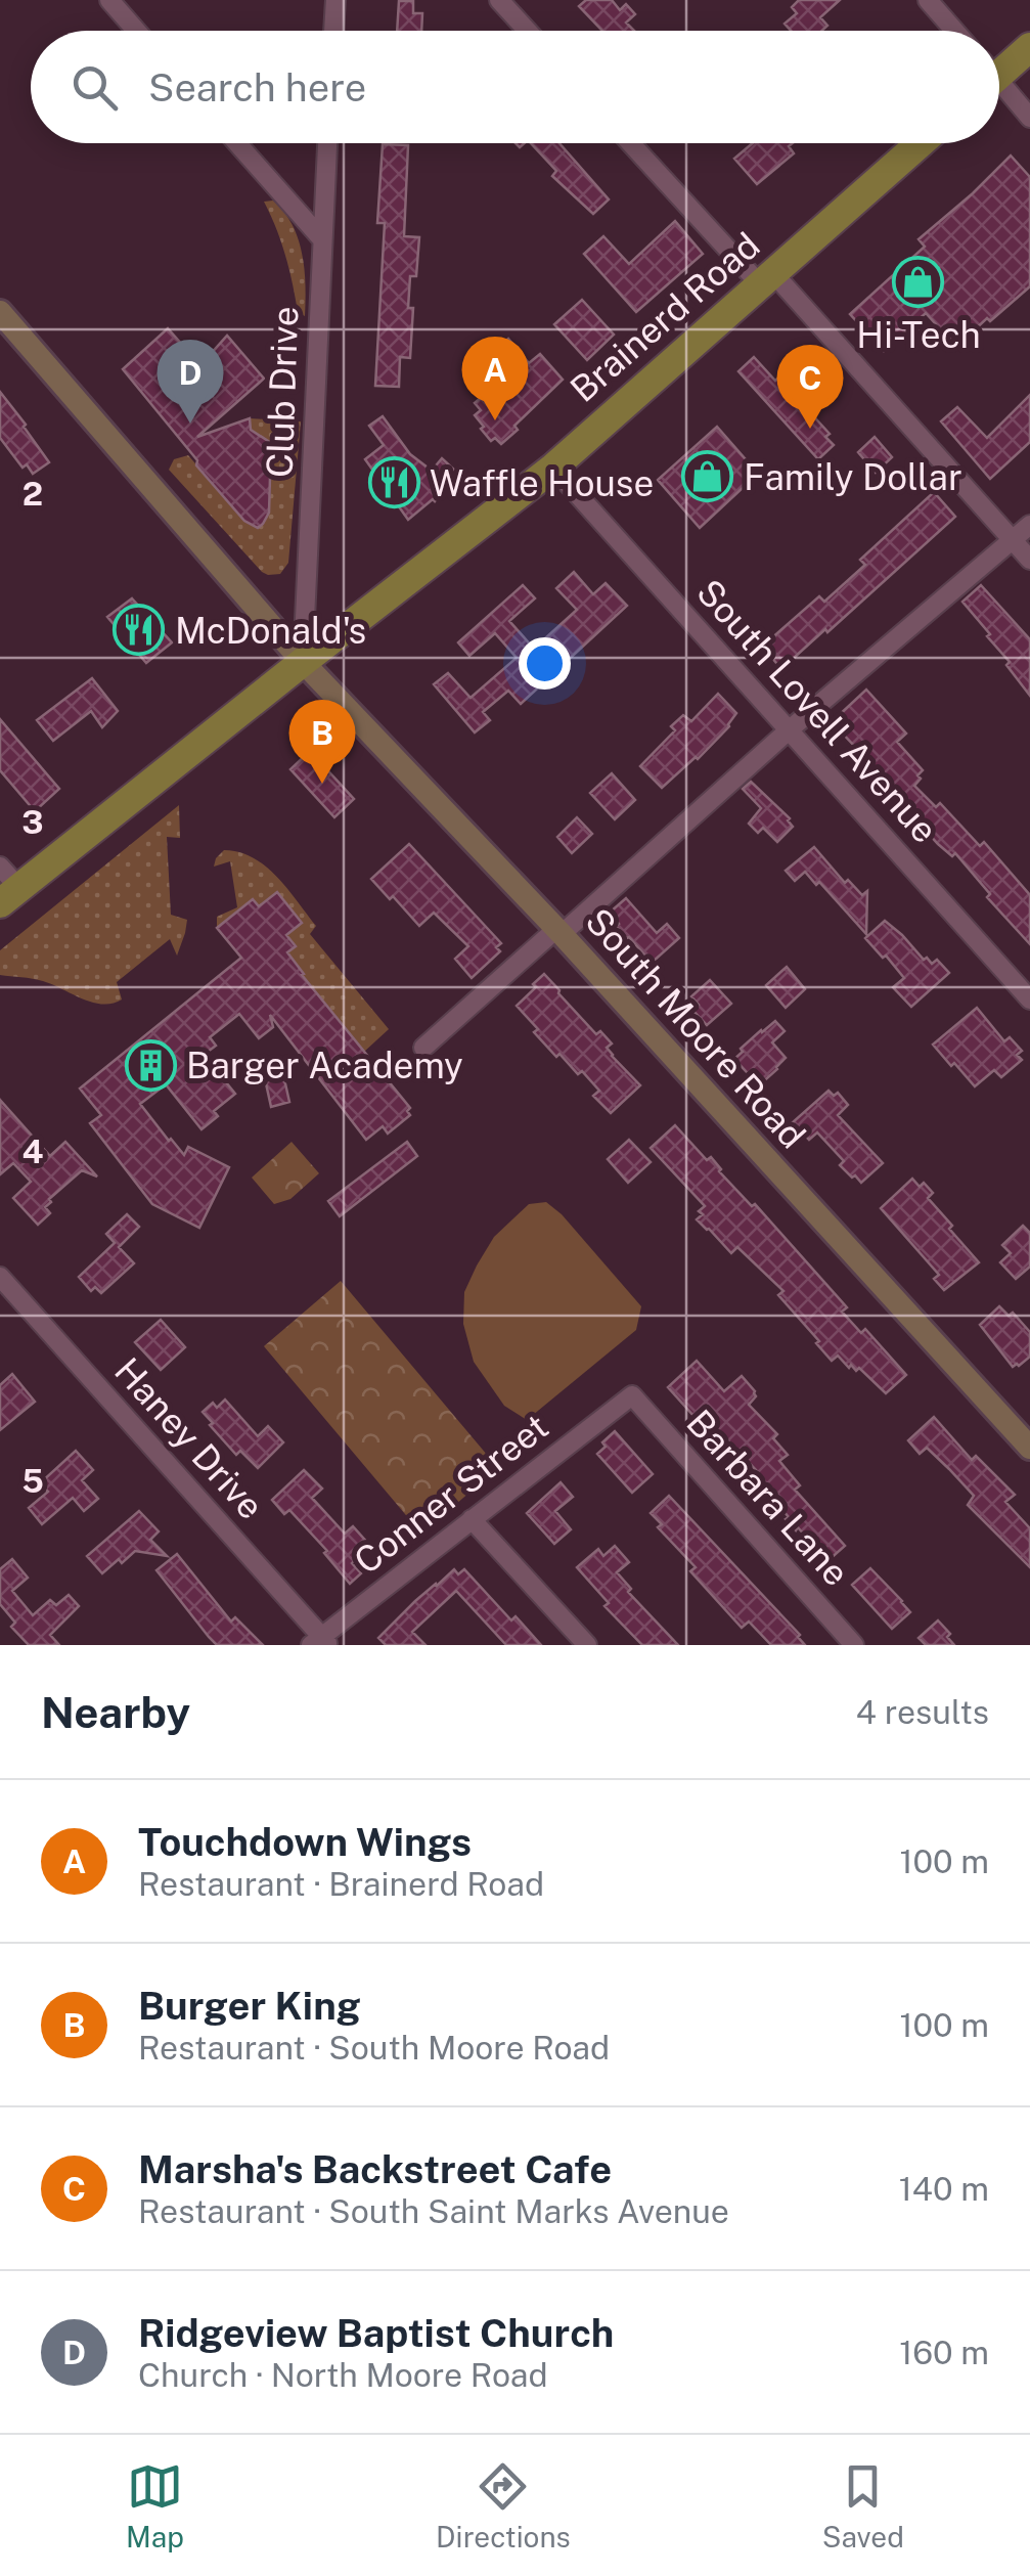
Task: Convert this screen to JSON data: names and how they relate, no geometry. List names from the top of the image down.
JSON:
{
  "streets": {
    "main road": ["Brainerd Road", "South Moore Road"],
    "street": [
      "Club Drive",
      "South Lovell Avenue",
      "Haney Drive",
      "Conner Street",
      "Barbara Lane"
    ]
  },
  "crossings": [
    ["Brainerd Road", "Club Drive"],
    ["Brainerd Road", "South Lovell Avenue"],
    ["Brainerd Road", "South Moore Road"],
    ["Club Drive", "South Moore Road"],
    ["Haney Drive", "Conner Street"],
    ["Conner Street", "Barbara Lane"]
  ],
  "places": {
    "shop": ["Hi-Tech", "Family Dollar"],
    "restaurant": ["Waffle House", "McDonald's"],
    "building": ["Barger Academy"]
  },
  "page": {
    "search": "Search here",
    "pins": [
      "A",
      "D",
      "C",
      "B"
    ],
    "heading": ["Nearby", "4 results"],
    "list": [
      {
        "mark": "A",
        "name": "Touchdown Wings",
        "note": "Restaurant · Brainerd Road",
        "value": "100 m"
      },
      {
        "mark": "B",
        "name": "Burger King",
        "note": "Restaurant · South Moore Road",
        "value": "100 m"
      },
      {
        "mark": "C",
        "name": "Marsha's Backstreet Cafe",
        "note": "Restaurant · South Saint Marks Avenue",
        "value": "140 m"
      },
      {
        "mark": "D",
        "name": "Ridgeview Baptist Church",
        "note": "Church · North Moore Road",
        "value": "160 m"
      }
    ],
    "nav": ["Map", "Directions", "Saved"]
  },
  "grid": {
    "rows": [
      "2",
      "3",
      "4",
      "5"
    ]
  }
}
